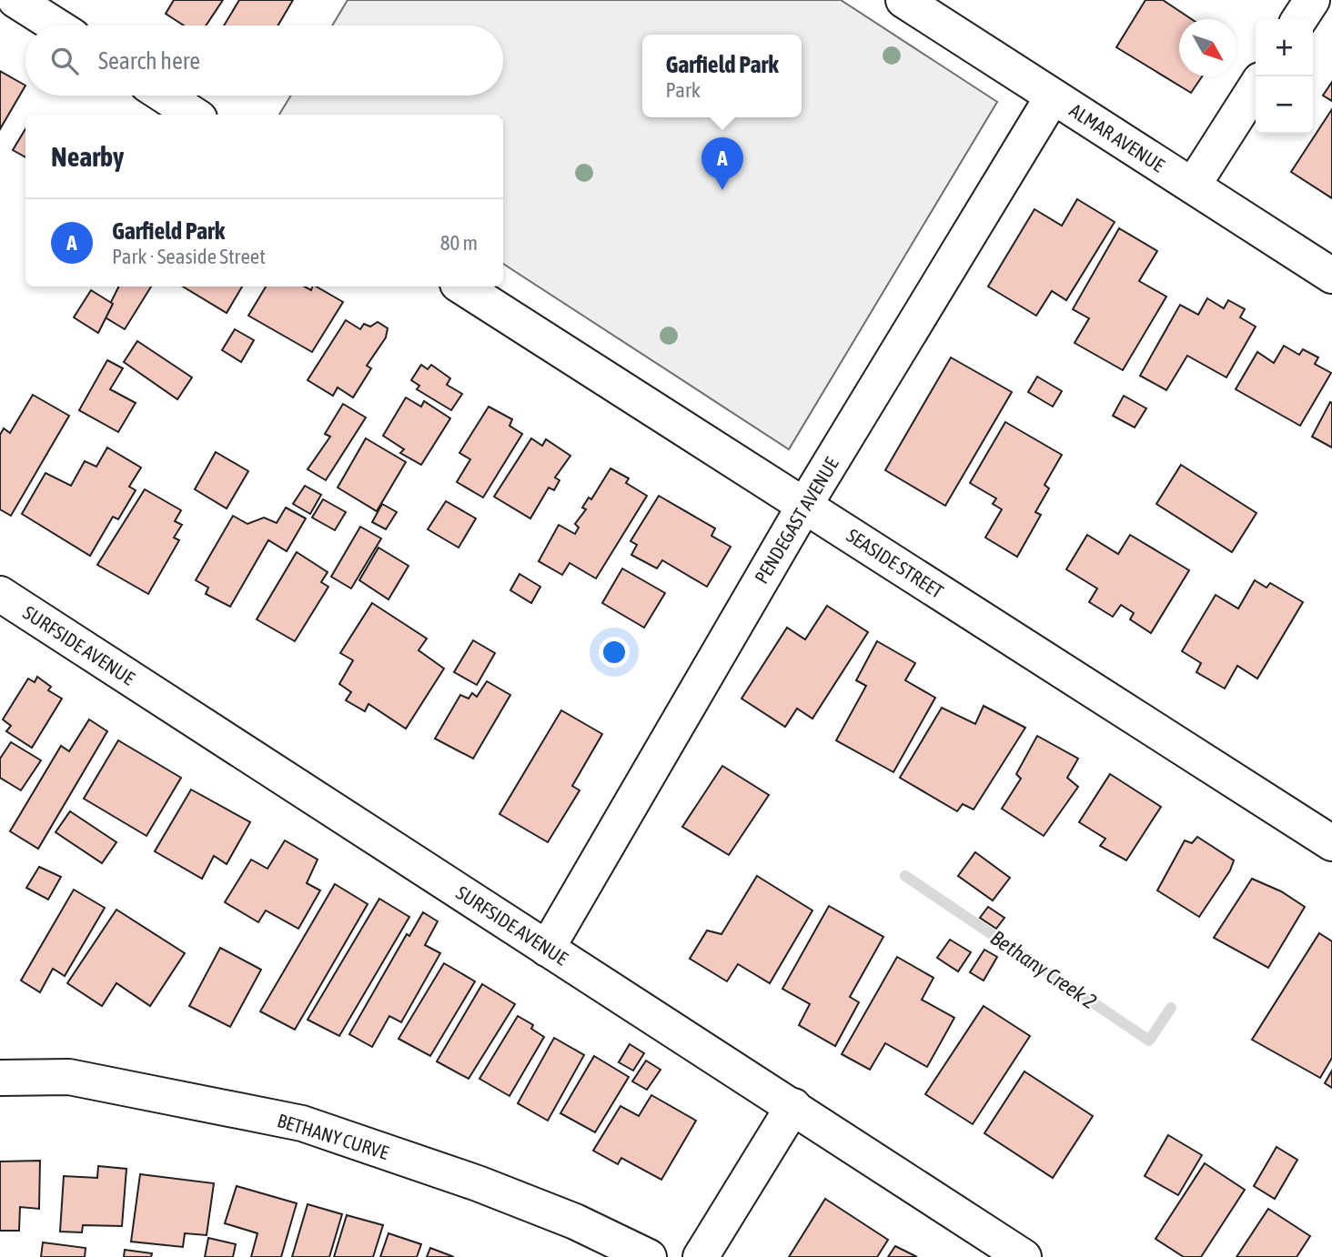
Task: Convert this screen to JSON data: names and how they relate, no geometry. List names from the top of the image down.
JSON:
{
  "streets": {
    "street": [
      "ALMAR AVENUE",
      "PENDEGAST AVENUE",
      "SEASIDE STREET",
      "SURFSIDE AVENUE",
      "BETHANY CURVE"
    ]
  },
  "crossings": [
    ["ALMAR AVENUE", "PENDEGAST AVENUE"],
    ["PENDEGAST AVENUE", "SEASIDE STREET"],
    ["PENDEGAST AVENUE", "SURFSIDE AVENUE"]
  ],
  "water": ["Bethany Creek 2"],
  "north": "bottom right",
  "page": {
    "map_buttons": ["+", "−"],
    "search": "Search here",
    "popup": ["Garfield Park", "Park"],
    "heading": "Nearby",
    "pins": "A",
    "list": [
      {
        "mark": "A",
        "name": "Garfield Park",
        "note": "Park · Seaside Street",
        "value": "80 m"
      }
    ]
  }
}
